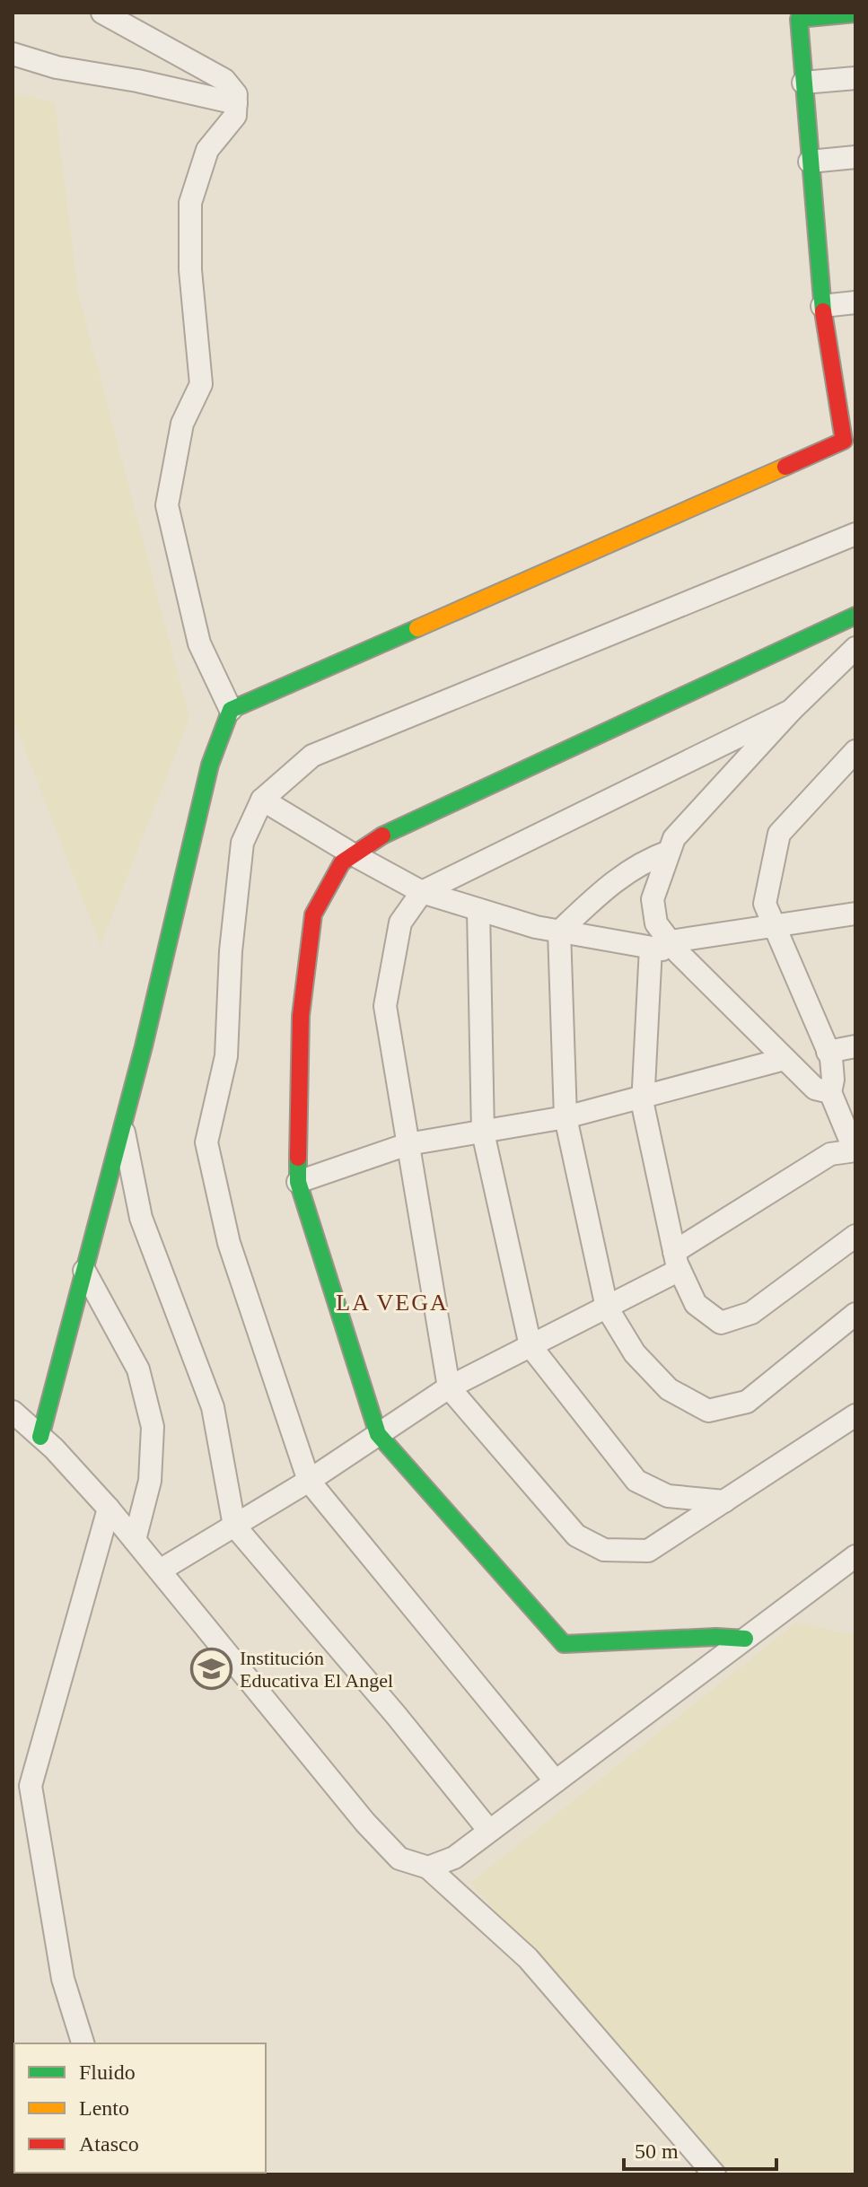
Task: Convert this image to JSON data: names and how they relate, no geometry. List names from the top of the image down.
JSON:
{
  "districts": ["LA VEGA"],
  "places": {
    "school or university": ["Institución Educativa El Angel"]
  },
  "legend": ["Fluido", "Lento", "Atasco"],
  "scale_bar": "50 m"
}
